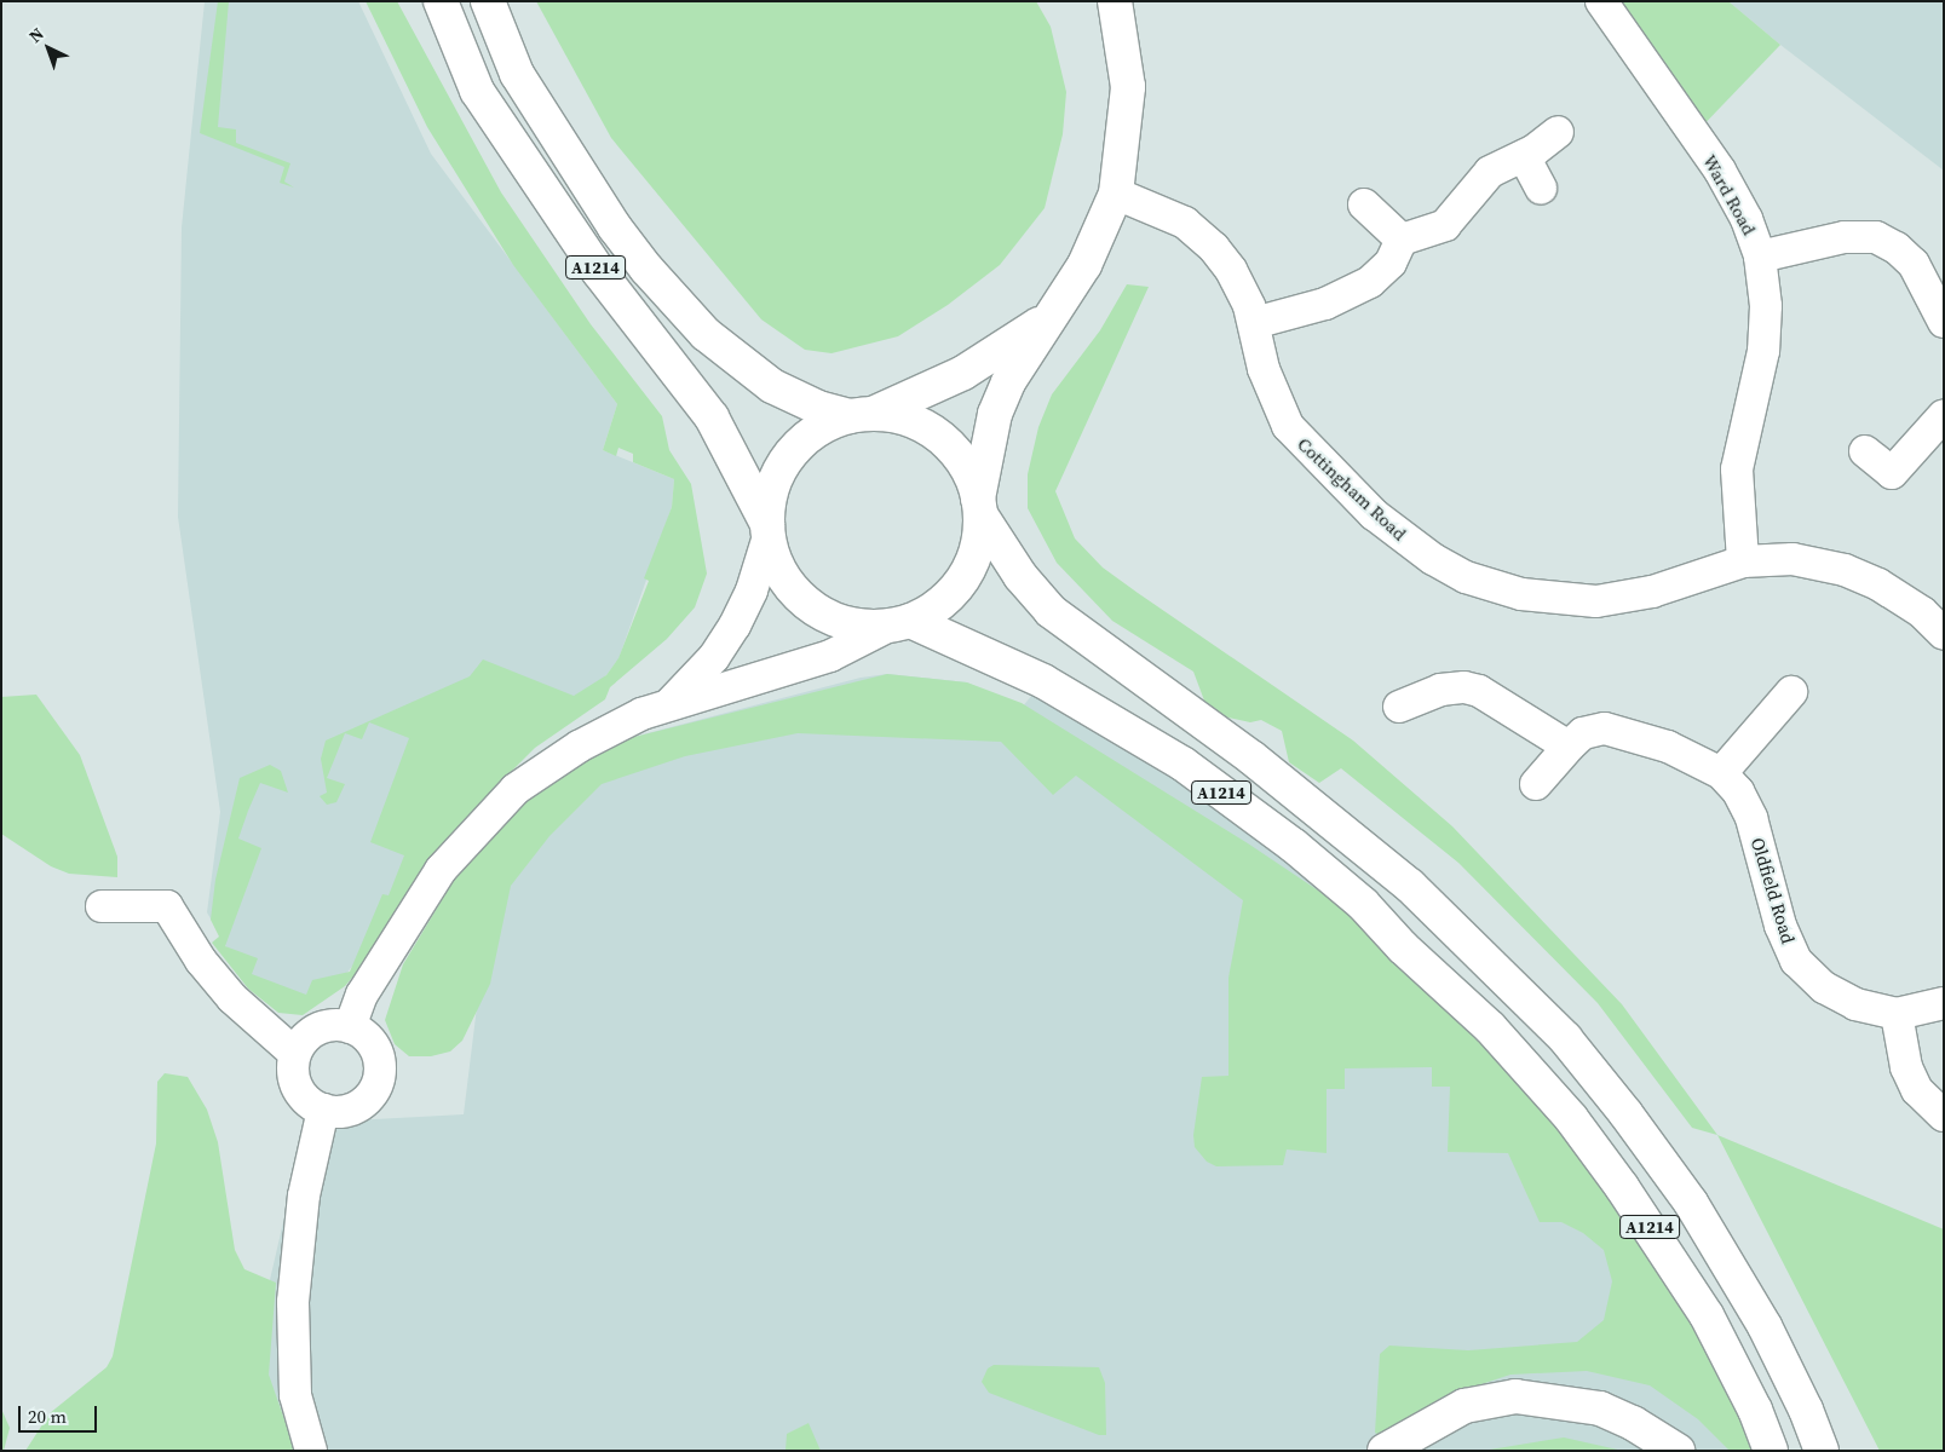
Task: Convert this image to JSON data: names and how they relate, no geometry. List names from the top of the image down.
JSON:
{
  "streets": {
    "main road": ["A1214"],
    "street": ["Ward Road", "Cottingham Road", "Oldfield Road"]
  },
  "crossings": [
    ["Ward Road", "Cottingham Road"]
  ],
  "scale_bar": "20 m",
  "north": "top left"
}
